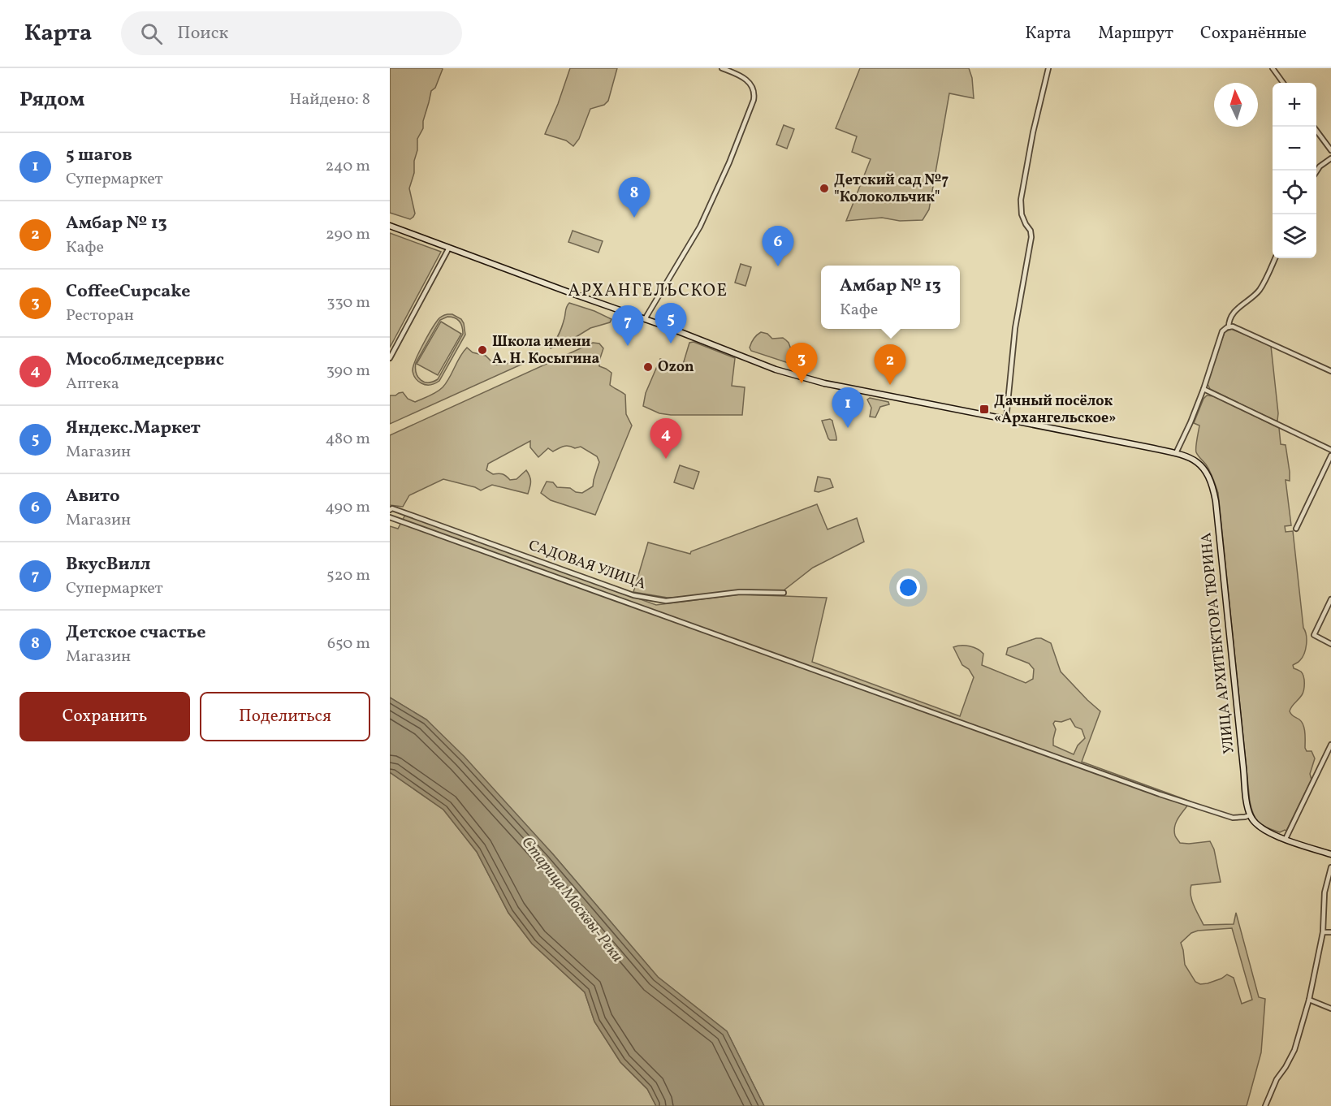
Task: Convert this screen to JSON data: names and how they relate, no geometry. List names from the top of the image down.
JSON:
{
  "streets": {
    "street": ["САДОВАЯ УЛИЦА", "УЛИЦА АРХИТЕКТОРА ТЮРИНА"]
  },
  "districts": ["АРХАНГЕЛЬСКОЕ"],
  "water": ["Старица Москвы-Реки"],
  "places": {
    "other": ["Детский сад №7 \"Колокольчик\"", "Школа имени А. Н. Косыгина", "Ozon"],
    "transit": ["Дачный посёлок «Архангельское»"]
  },
  "north": "top",
  "page": {
    "header": "Карта",
    "search": "Поиск",
    "nav": ["Карта", "Маршрут", "Сохранённые"],
    "heading": ["Рядом", "Найдено: 8"],
    "map_buttons": ["+", "−"],
    "list": [
      {
        "mark": "1",
        "name": "5 шагов",
        "note": "Супермаркет",
        "value": "240 m"
      },
      {
        "mark": "2",
        "name": "Амбар № 13",
        "note": "Кафе",
        "value": "290 m"
      },
      {
        "mark": "3",
        "name": "CoffeeCupcake",
        "note": "Ресторан",
        "value": "330 m"
      },
      {
        "mark": "4",
        "name": "Мособлмедсервис",
        "note": "Аптека",
        "value": "390 m"
      },
      {
        "mark": "5",
        "name": "Яндекс.Маркет",
        "note": "Магазин",
        "value": "480 m"
      },
      {
        "mark": "6",
        "name": "Авито",
        "note": "Магазин",
        "value": "490 m"
      },
      {
        "mark": "7",
        "name": "ВкусВилл",
        "note": "Супермаркет",
        "value": "520 m"
      },
      {
        "mark": "8",
        "name": "Детское счастье",
        "note": "Магазин",
        "value": "650 m"
      }
    ],
    "pins": [
      "8",
      "6",
      "5",
      "7",
      "3",
      "2",
      "1",
      "4"
    ],
    "popup": ["Амбар № 13", "Кафе"],
    "buttons": ["Сохранить", "Поделиться"]
  }
}
